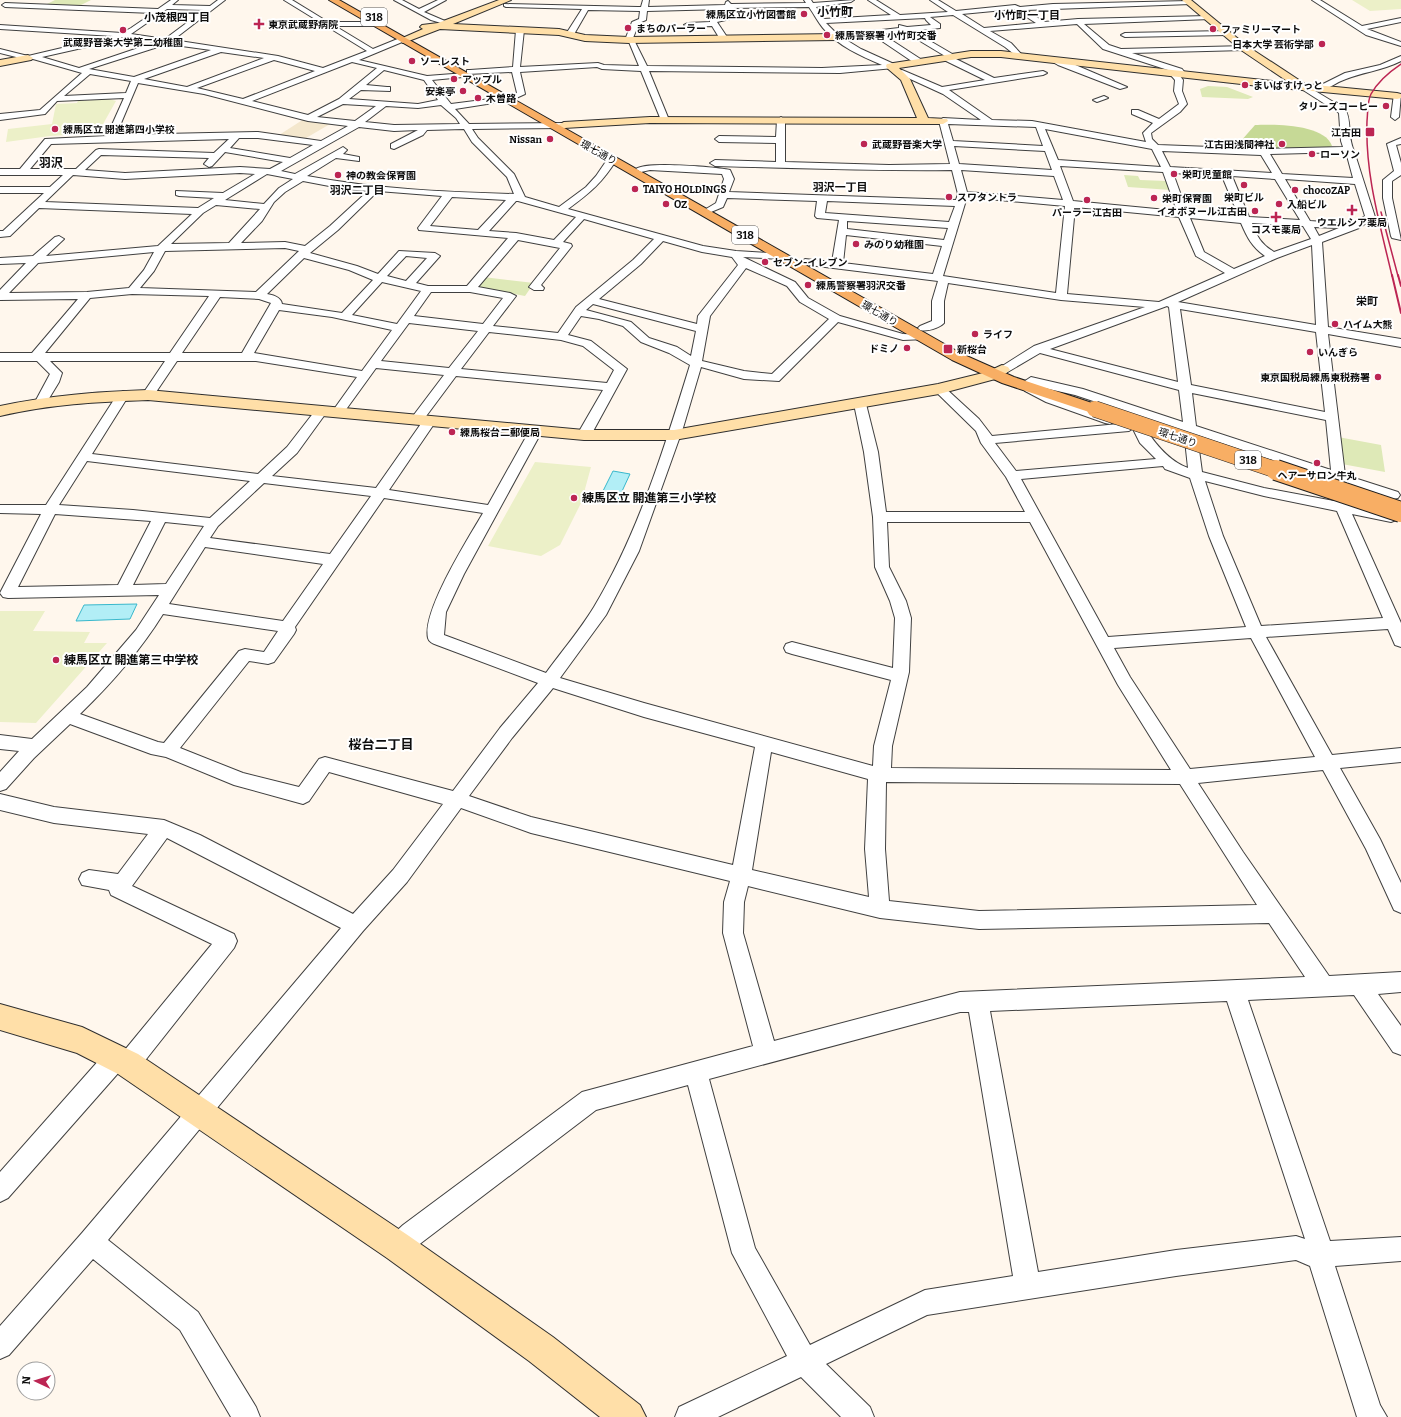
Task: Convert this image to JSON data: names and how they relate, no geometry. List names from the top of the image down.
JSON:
{
  "streets": {
    "main road": ["318", "環七通り"]
  },
  "districts": [
    "小竹町",
    "小竹町一丁目",
    "小茂根四丁目",
    "羽沢",
    "羽沢一丁目",
    "羽沢二丁目",
    "栄町",
    "桜台二丁目"
  ],
  "places": {
    "other": [
      "練馬区立小竹図書館",
      "まちのパーラー",
      "ファミリーマート",
      "武蔵野音楽大学第二幼稚園",
      "練馬警察署 小竹町交番",
      "日本大学 芸術学部",
      "ソーレスト",
      "アップル",
      "まいばすけっと",
      "安楽亭",
      "木曽路",
      "タリーズコーヒー",
      "練馬区立 開進第四小学校",
      "Nissan",
      "武蔵野音楽大学",
      "江古田浅間神社",
      "ローソン",
      "栄町児童館",
      "神の教会保育園",
      "栄町ビル",
      "TAIYO HOLDINGS",
      "chocoZAP",
      "スワタントラ",
      "栄町保育園",
      "パーラー江古田",
      "OZ",
      "入船ビル",
      "イオボヌール江古田",
      "みのり幼稚園",
      "セブン-イレブン",
      "練馬警察署羽沢交番",
      "ハイム大熊",
      "ライフ",
      "ドミノ",
      "いんぎら",
      "東京国税局練馬東税務署",
      "練馬桜台二郵便局",
      "ヘアーサロン牛丸",
      "練馬区立 開進第三小学校",
      "練馬区立 開進第三中学校"
    ],
    "health": ["東京武蔵野病院", "ウエルシア薬局", "コスモ薬局"],
    "transit": ["江古田", "新桜台"]
  },
  "north": "left"
}
